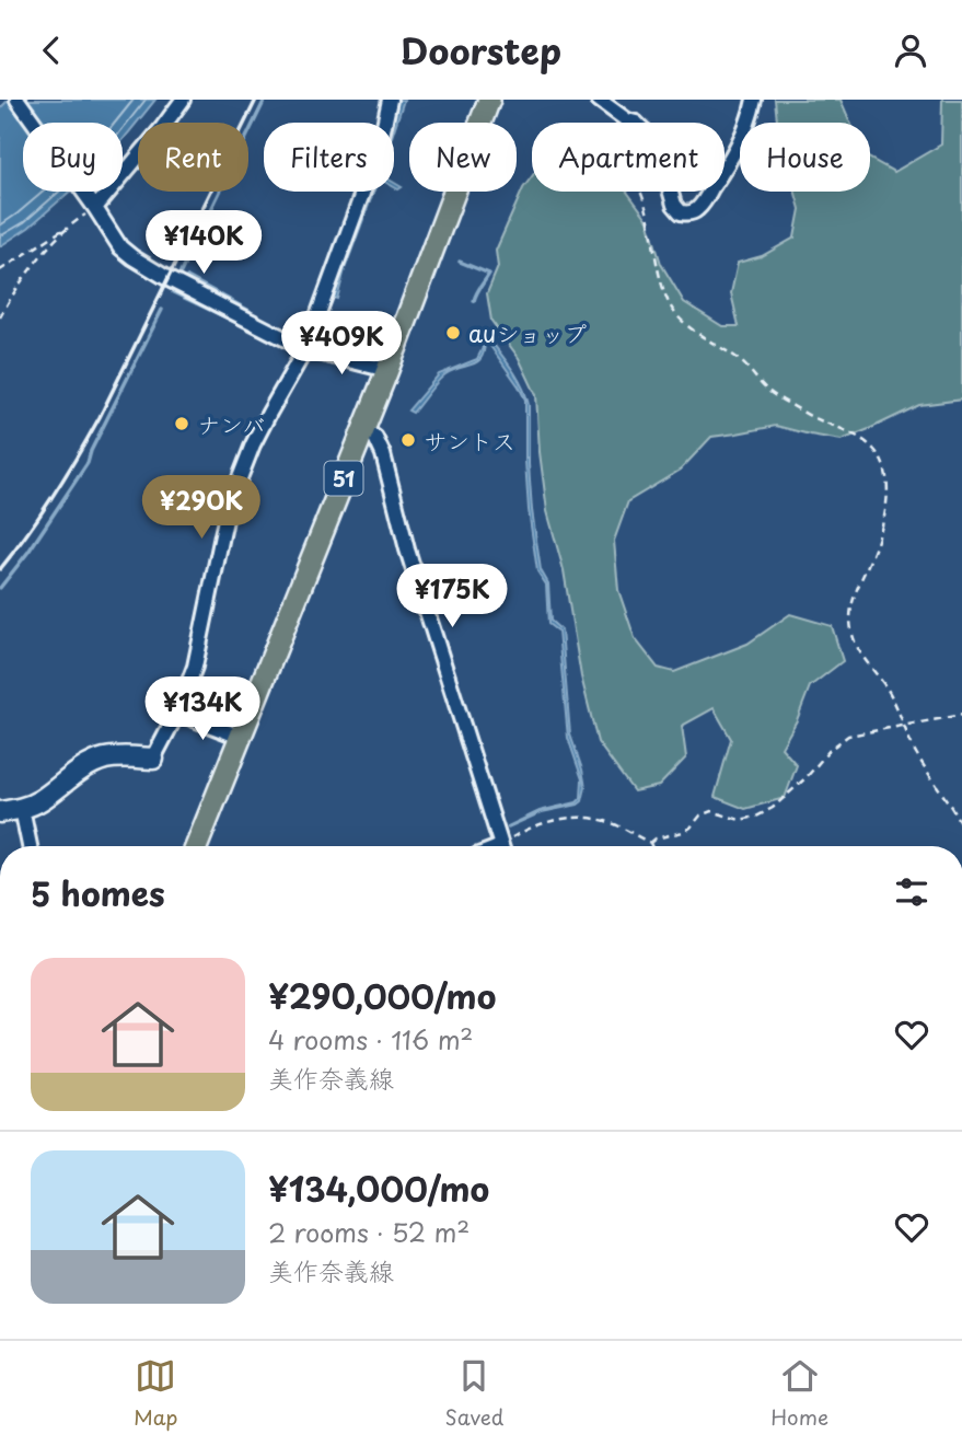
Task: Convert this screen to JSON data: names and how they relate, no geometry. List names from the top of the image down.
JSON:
{
  "streets": {
    "main road": ["51"]
  },
  "places": ["auショップ", "ナンバ", "サントス"],
  "page": {
    "header": "Doorstep",
    "chip": [
      "Buy",
      "Rent",
      "Filters",
      "New",
      "Apartment",
      "House"
    ],
    "price": [
      "¥140K",
      "¥409K",
      "¥290K",
      "¥175K",
      "¥134K"
    ],
    "heading": "5 homes",
    "list": [
      {
        "name": "¥290,000/mo",
        "note": "4 rooms · 116 m² · 美作奈義線"
      },
      {
        "name": "¥134,000/mo",
        "note": "2 rooms · 52 m² · 美作奈義線"
      }
    ],
    "tabs": ["Map", "Saved", "Home"]
  }
}
